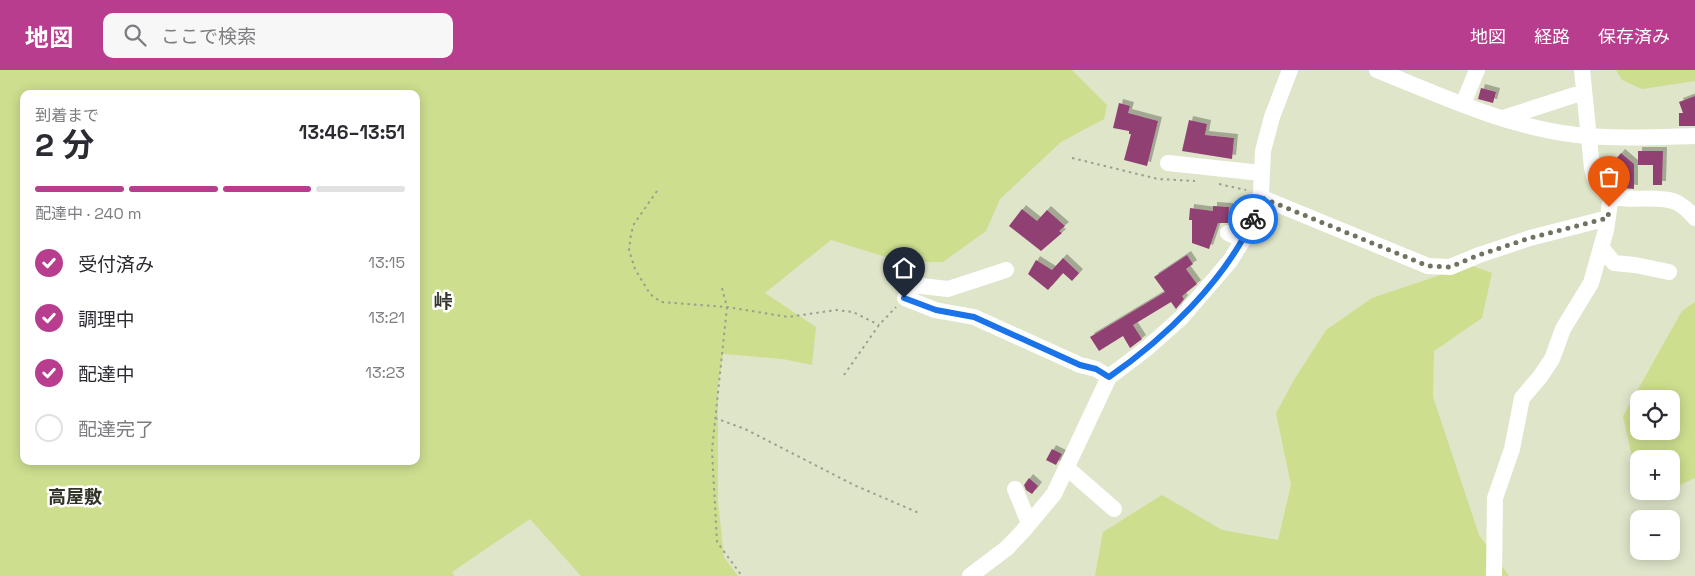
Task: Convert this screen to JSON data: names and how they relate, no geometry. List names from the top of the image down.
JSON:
{
  "districts": ["峠", "高屋敷"],
  "page": {
    "header": "地図",
    "search": "ここで検索",
    "nav": ["地図", "経路", "保存済み"],
    "heading": ["2 分", "到着まで", "13:46–13:51"],
    "bar": "配達中 · 240 m",
    "list": [
      ["受付済み", "13:15"],
      ["調理中", "13:21"],
      ["配達中", "13:23"],
      "配達完了"
    ],
    "map_buttons": ["+", "−"]
  }
}
